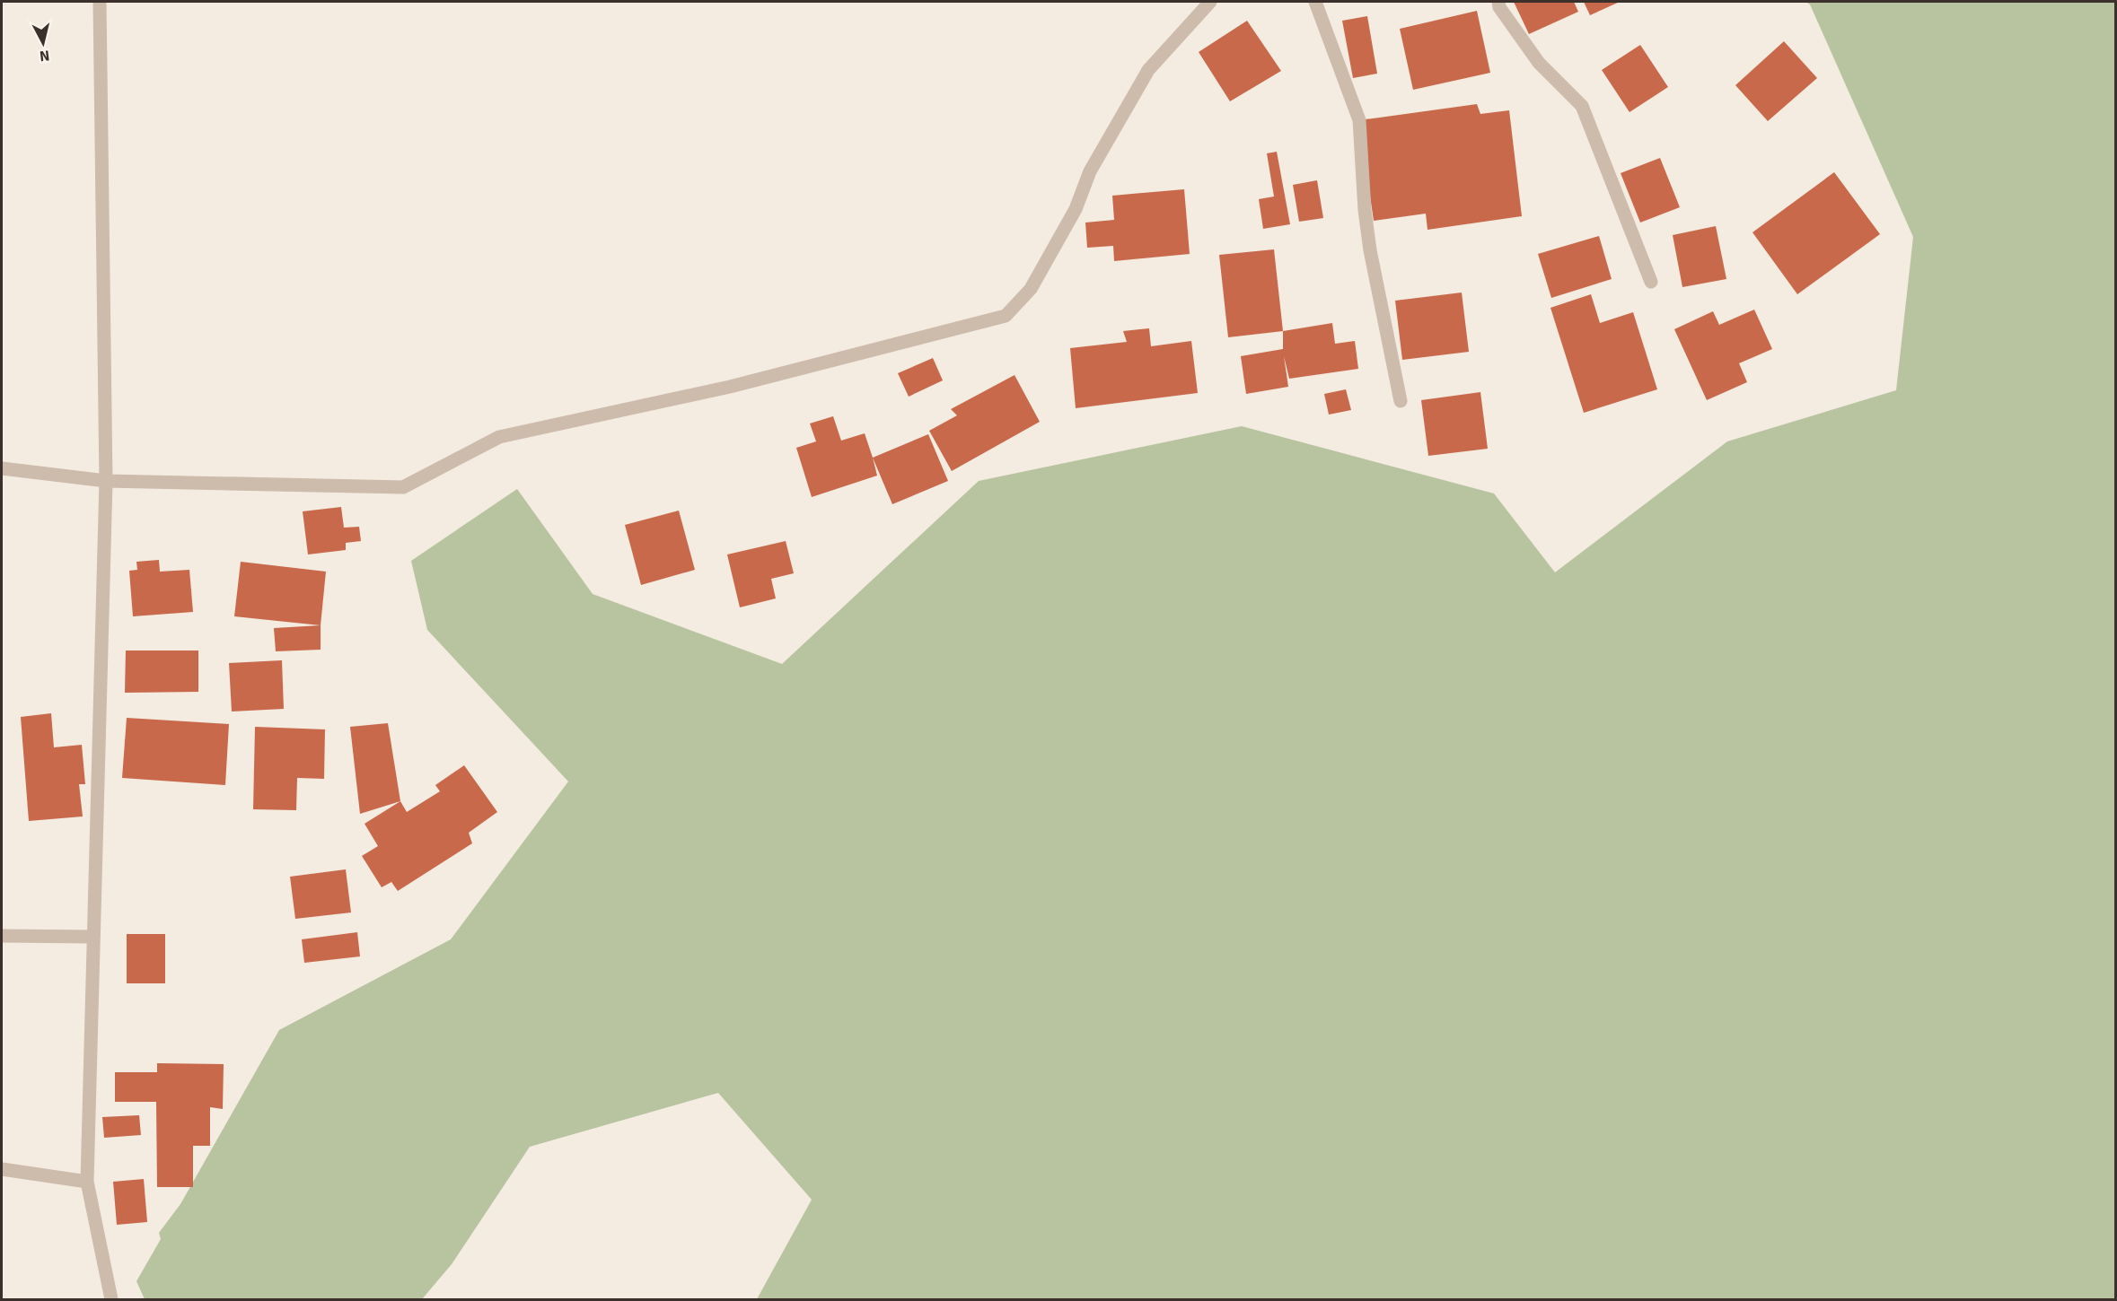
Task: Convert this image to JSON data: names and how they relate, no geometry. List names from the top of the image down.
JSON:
{
  "north": "bottom"
}
